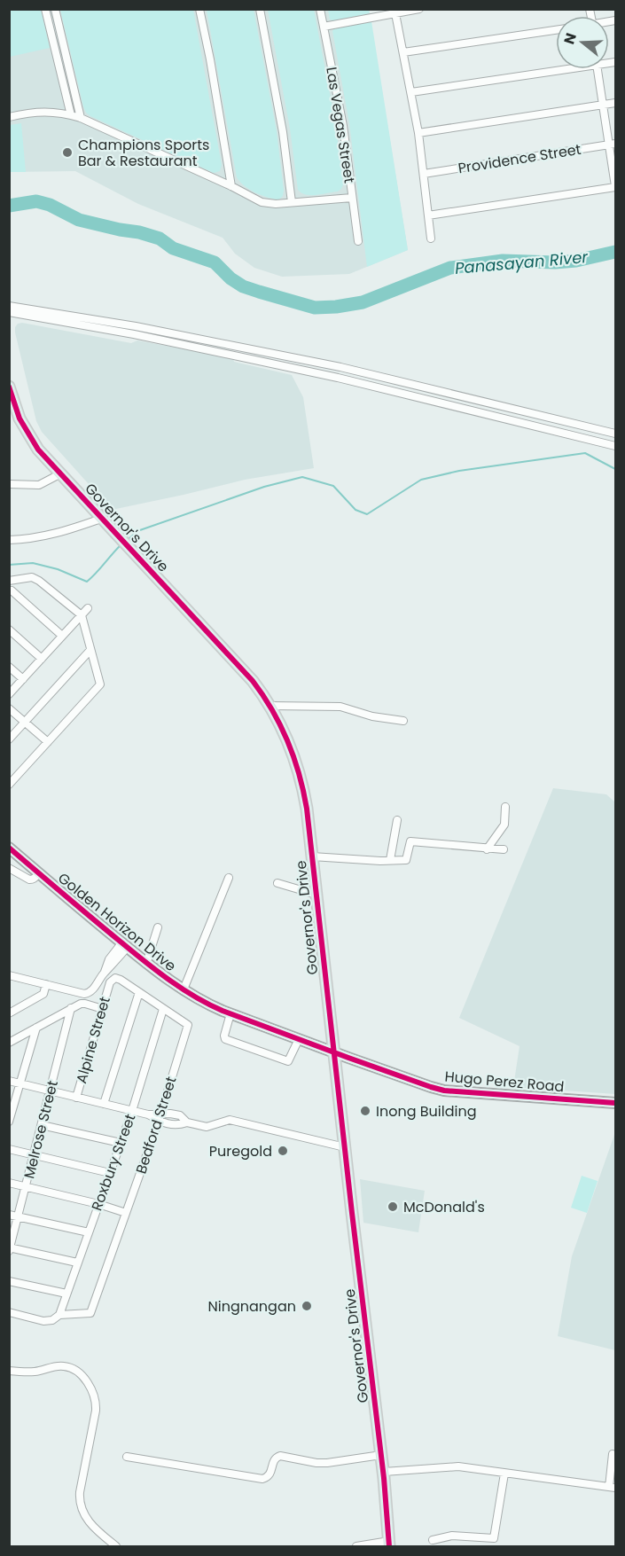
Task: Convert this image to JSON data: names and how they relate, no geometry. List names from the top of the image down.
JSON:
{
  "streets": {
    "main road": ["Governor's Drive"],
    "street": [
      "Las Vegas Street",
      "Providence Street",
      "Golden Horizon Drive",
      "Alpine Street",
      "Hugo Perez Road",
      "Bedford Street",
      "Melrose Street",
      "Roxbury Street"
    ]
  },
  "crossings": [
    ["Governor's Drive", "Golden Horizon Drive"],
    ["Governor's Drive", "Hugo Perez Road"],
    ["Golden Horizon Drive", "Hugo Perez Road"],
    ["Alpine Street", "Bedford Street"],
    ["Bedford Street", "Roxbury Street"]
  ],
  "water": ["Panasayan River"],
  "places": [
    "Champions Sports Bar & Restaurant",
    "Inong Building",
    "Puregold",
    "McDonald's",
    "Ningnangan"
  ],
  "north": "left"
}
